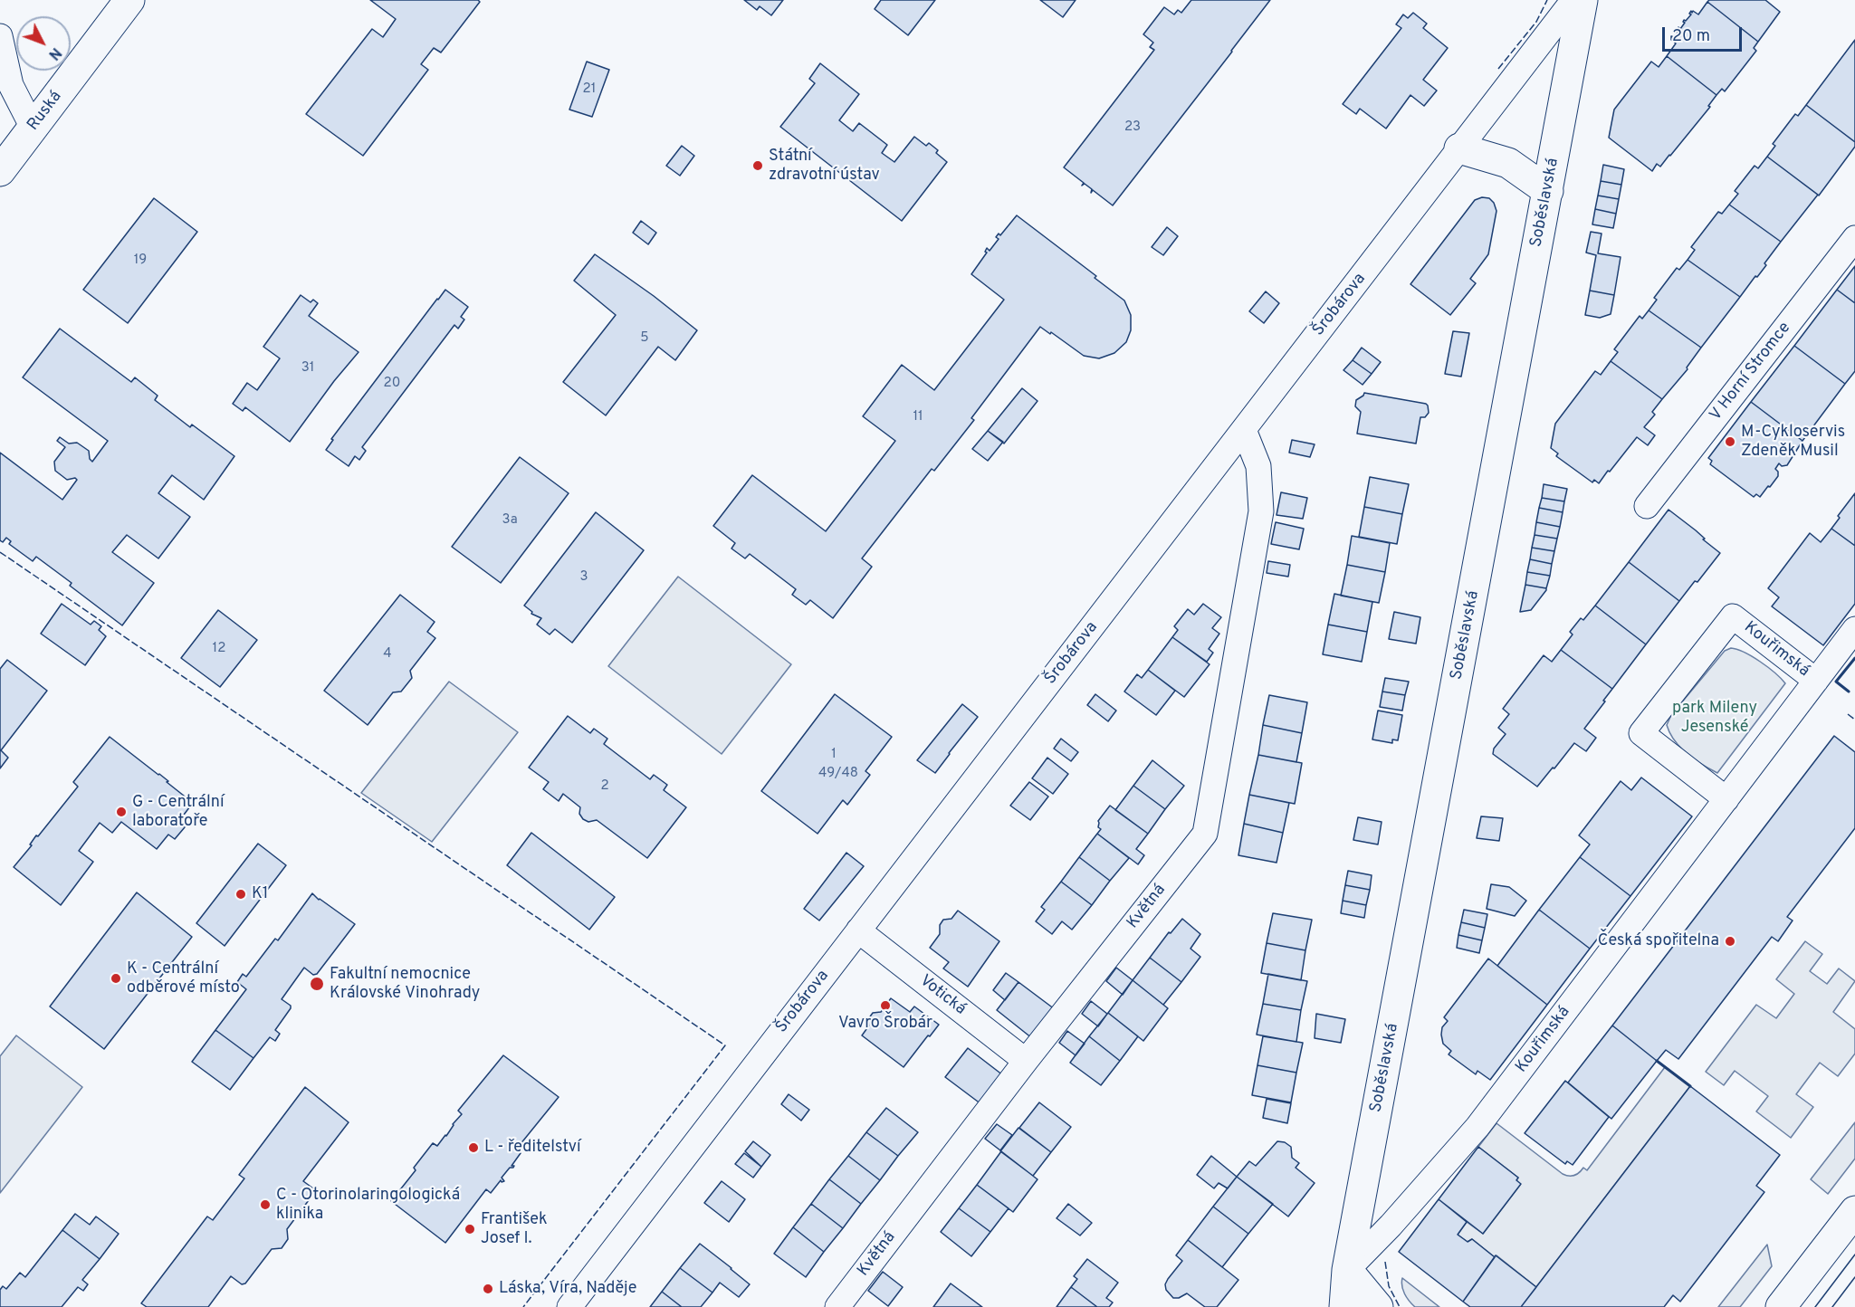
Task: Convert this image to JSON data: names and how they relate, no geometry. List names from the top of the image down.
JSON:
{
  "streets": {
    "main road": ["Ruská", "Soběslavská"],
    "street": [
      "Šrobárova",
      "V Horní Stromce",
      "Kouřimská",
      "Květná",
      "Votická"
    ]
  },
  "crossings": [
    ["Soběslavská", "Kouřimská"],
    ["Šrobárova", "Květná"],
    ["Šrobárova", "Votická"],
    ["Květná", "Votická"]
  ],
  "parks": ["park Mileny Jesenské"],
  "places": [
    "Státní zdravotní ústav",
    "M-Cykloservis Zdeněk Musil",
    "G - Centrální laboratoře",
    "K1",
    "Česká spořitelna",
    "K - Centrální odběrové místo",
    "Fakultní nemocnice Královské Vinohrady",
    "Vavro Šrobár",
    "L - ředitelství",
    "C - Otorinolaringologická klinika",
    "František Josef I.",
    "Láska, Víra, Naděje"
  ],
  "house_numbers": [
    "21",
    "23",
    "19",
    "5",
    "31",
    "20",
    "11",
    "3a",
    "3",
    "12",
    "4",
    "1",
    "49/48",
    "2"
  ],
  "scale_bar": "20 m",
  "north": "bottom right"
}
